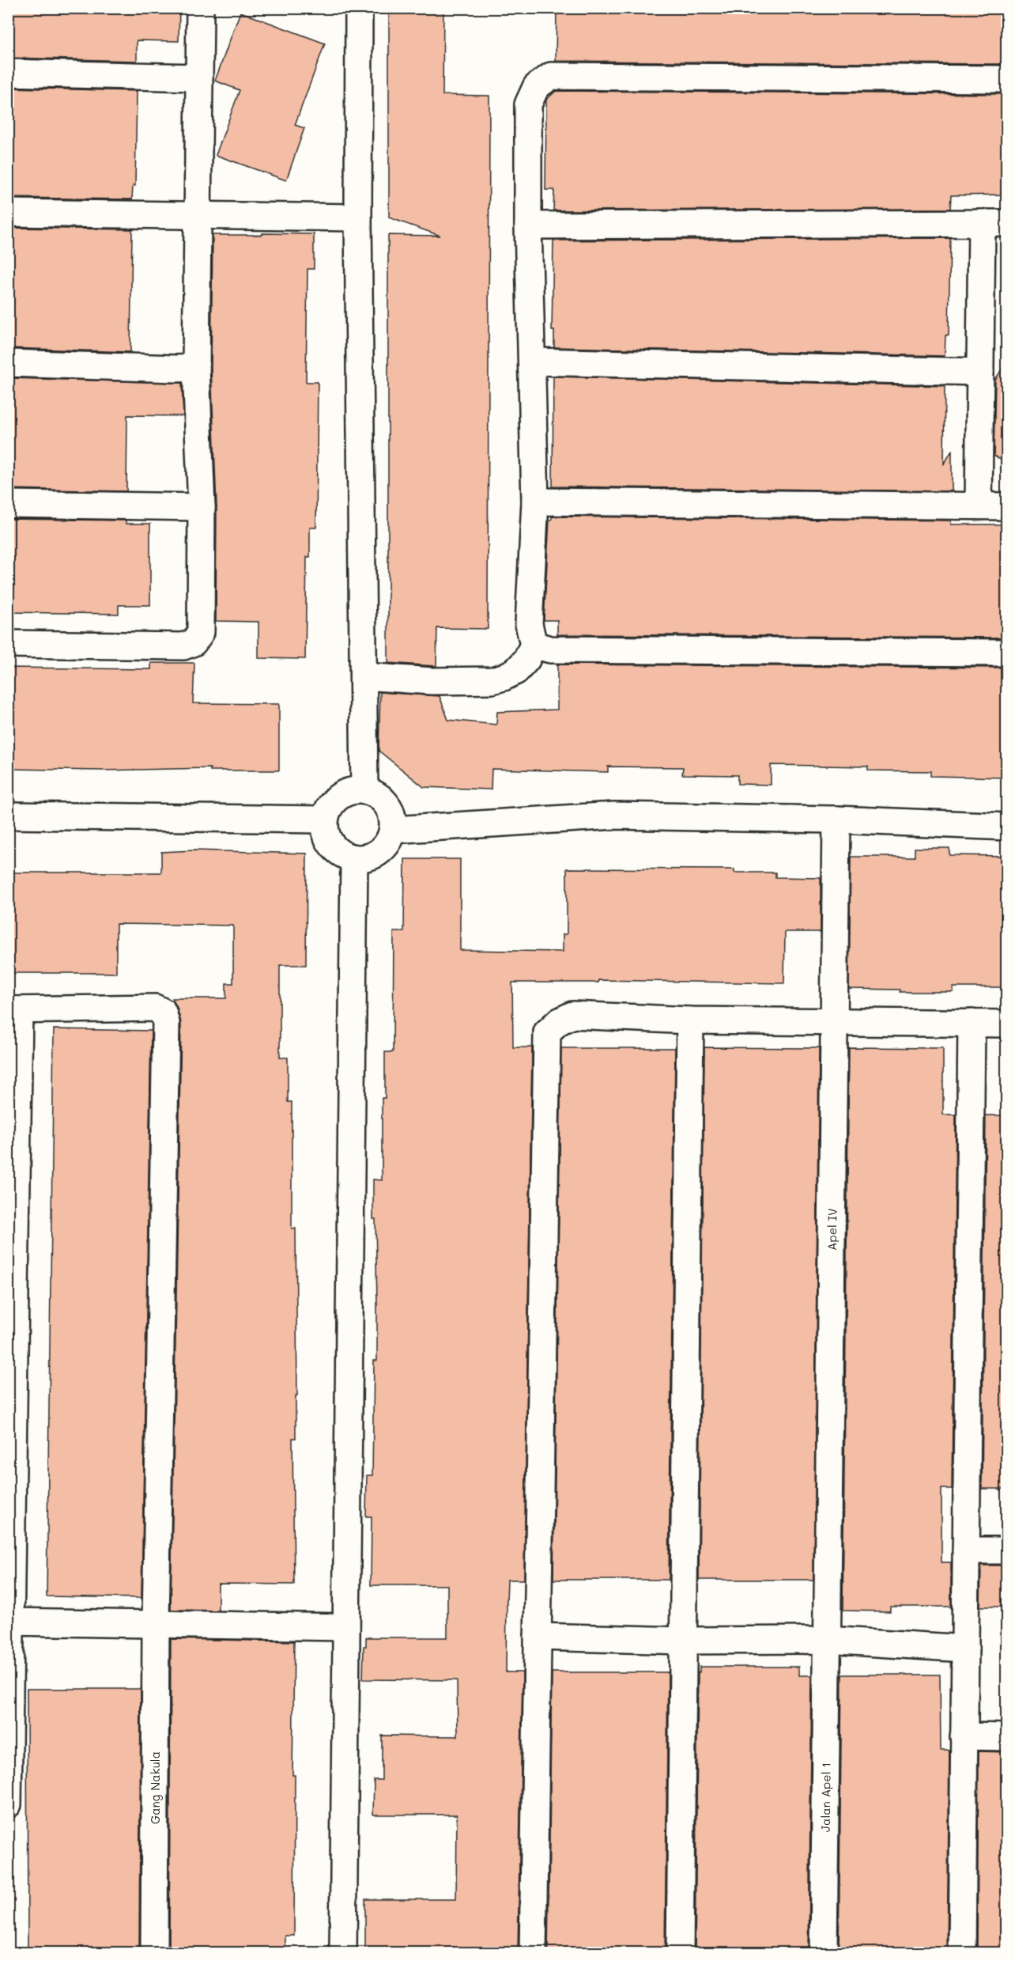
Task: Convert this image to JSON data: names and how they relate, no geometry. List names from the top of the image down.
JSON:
{
  "streets": {
    "street": ["Apel IV", "Gang Nakula", "Jalan Apel 1"]
  },
  "crossings": [
    ["Apel IV", "Jalan Apel 1"]
  ]
}
